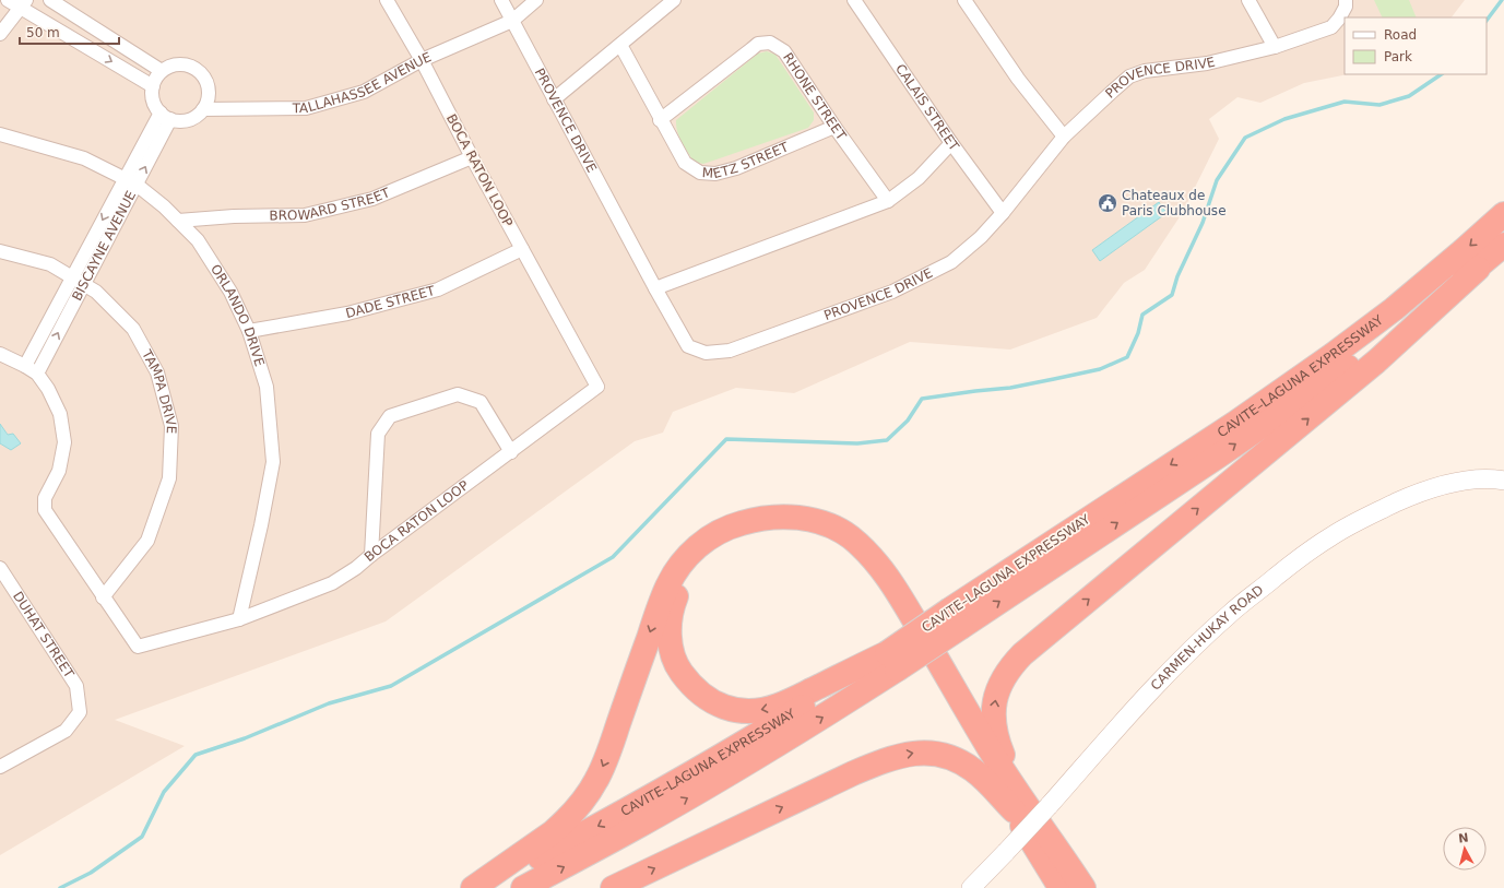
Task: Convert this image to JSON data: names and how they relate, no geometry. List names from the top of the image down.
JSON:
{
  "streets": {
    "highway": ["CAVITE–LAGUNA EXPRESSWAY"],
    "street": [
      "PROVENCE DRIVE",
      "TALLAHASSEE AVENUE",
      "RHONE STREET",
      "CALAIS STREET",
      "METZ STREET",
      "BOCA RATON LOOP",
      "BROWARD STREET",
      "BISCAYNE AVENUE",
      "DADE STREET",
      "ORLANDO DRIVE",
      "TAMPA DRIVE",
      "DUHAT STREET",
      "CARMEN-HUKAY ROAD"
    ]
  },
  "crossings": [
    ["PROVENCE DRIVE", "TALLAHASSEE AVENUE"],
    ["PROVENCE DRIVE", "CALAIS STREET"],
    ["TALLAHASSEE AVENUE", "BOCA RATON LOOP"],
    ["TALLAHASSEE AVENUE", "BISCAYNE AVENUE"],
    ["RHONE STREET", "METZ STREET"],
    ["BOCA RATON LOOP", "BROWARD STREET"],
    ["BOCA RATON LOOP", "BISCAYNE AVENUE"],
    ["BOCA RATON LOOP", "DADE STREET"],
    ["BOCA RATON LOOP", "ORLANDO DRIVE"],
    ["BOCA RATON LOOP", "TAMPA DRIVE"],
    ["BROWARD STREET", "ORLANDO DRIVE"],
    ["BISCAYNE AVENUE", "ORLANDO DRIVE"],
    ["BISCAYNE AVENUE", "TAMPA DRIVE"],
    ["DADE STREET", "ORLANDO DRIVE"]
  ],
  "places": {
    "public building": ["Chateaux de Paris Clubhouse"]
  },
  "legend": ["Road", "Park"],
  "scale_bar": "50 m",
  "north": "top"
}
